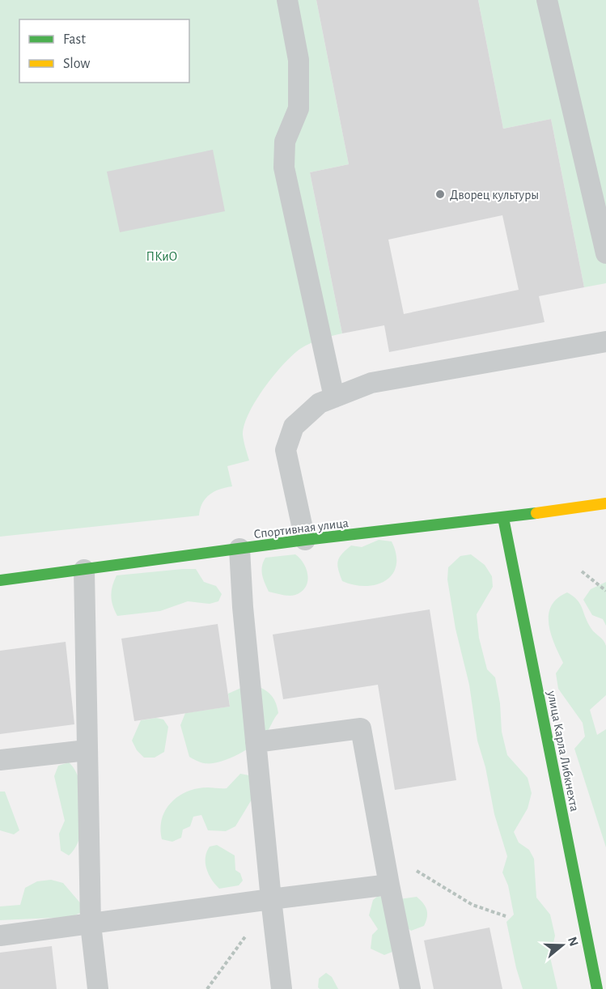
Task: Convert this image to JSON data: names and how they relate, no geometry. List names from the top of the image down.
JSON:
{
  "streets": {
    "street": ["Спортивная улица", "улица Карла Либкнехта"]
  },
  "crossings": [
    ["Спортивная улица", "улица Карла Либкнехта"]
  ],
  "parks": ["ПКиО"],
  "places": ["Дворец культуры"],
  "legend": ["Fast", "Slow"],
  "north": "right"
}
